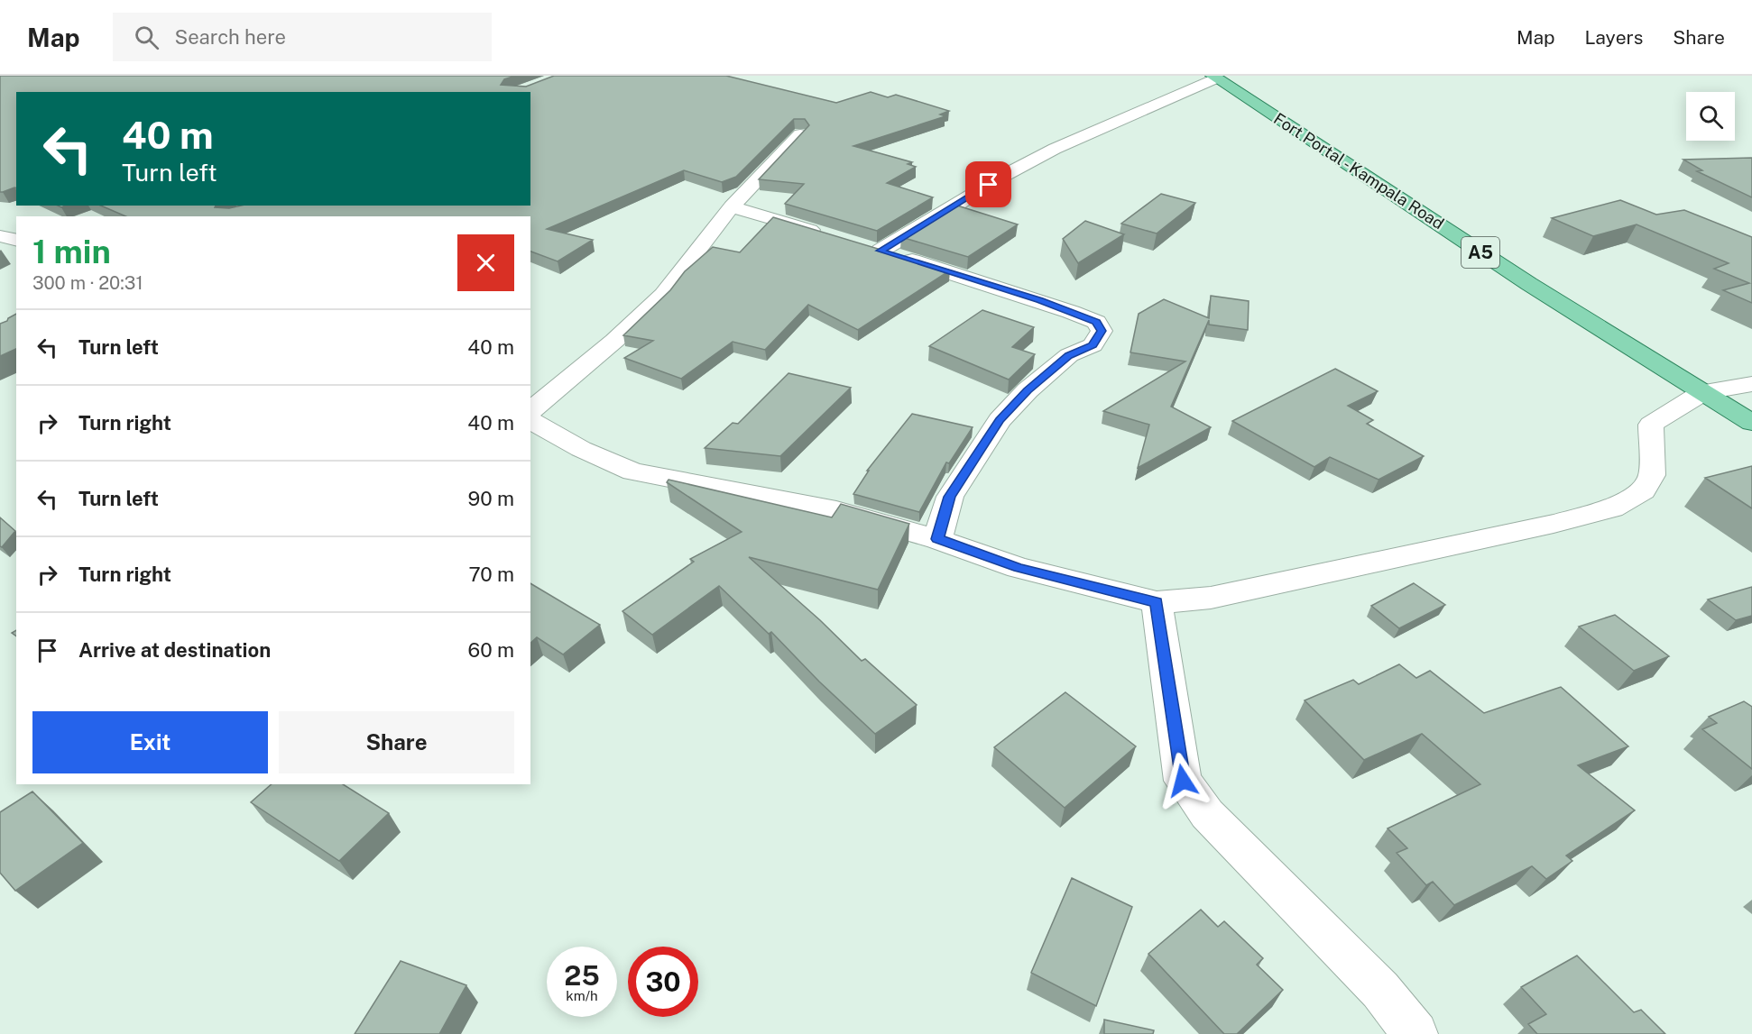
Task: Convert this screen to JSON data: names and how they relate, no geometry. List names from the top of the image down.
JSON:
{
  "streets": {
    "main road": ["Fort Portal - Kampala Road", "A5"]
  },
  "page": {
    "header": "Map",
    "search": "Search here",
    "nav": ["Map", "Layers", "Share"],
    "turn": ["40 m", "Turn left"],
    "heading": ["1 min", "300 m · 20:31"],
    "list": [
      {
        "name": "Turn left",
        "value": "40 m"
      },
      {
        "name": "Turn right",
        "value": "40 m"
      },
      {
        "name": "Turn left",
        "value": "90 m"
      },
      {
        "name": "Turn right",
        "value": "70 m"
      },
      {
        "name": "Arrive at destination",
        "value": "60 m"
      }
    ],
    "buttons": ["Exit", "Share"],
    "speed": "25 km/h",
    "limit": "30"
  }
}
